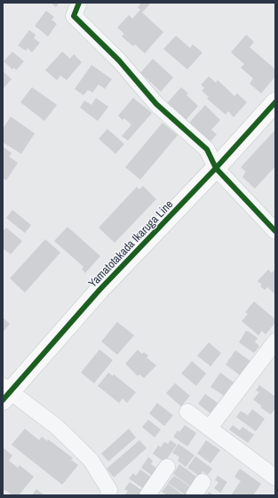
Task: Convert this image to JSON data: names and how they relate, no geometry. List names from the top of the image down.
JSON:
{
  "streets": {
    "main road": ["Yamatotakada Ikaruga Line"]
  }
}
